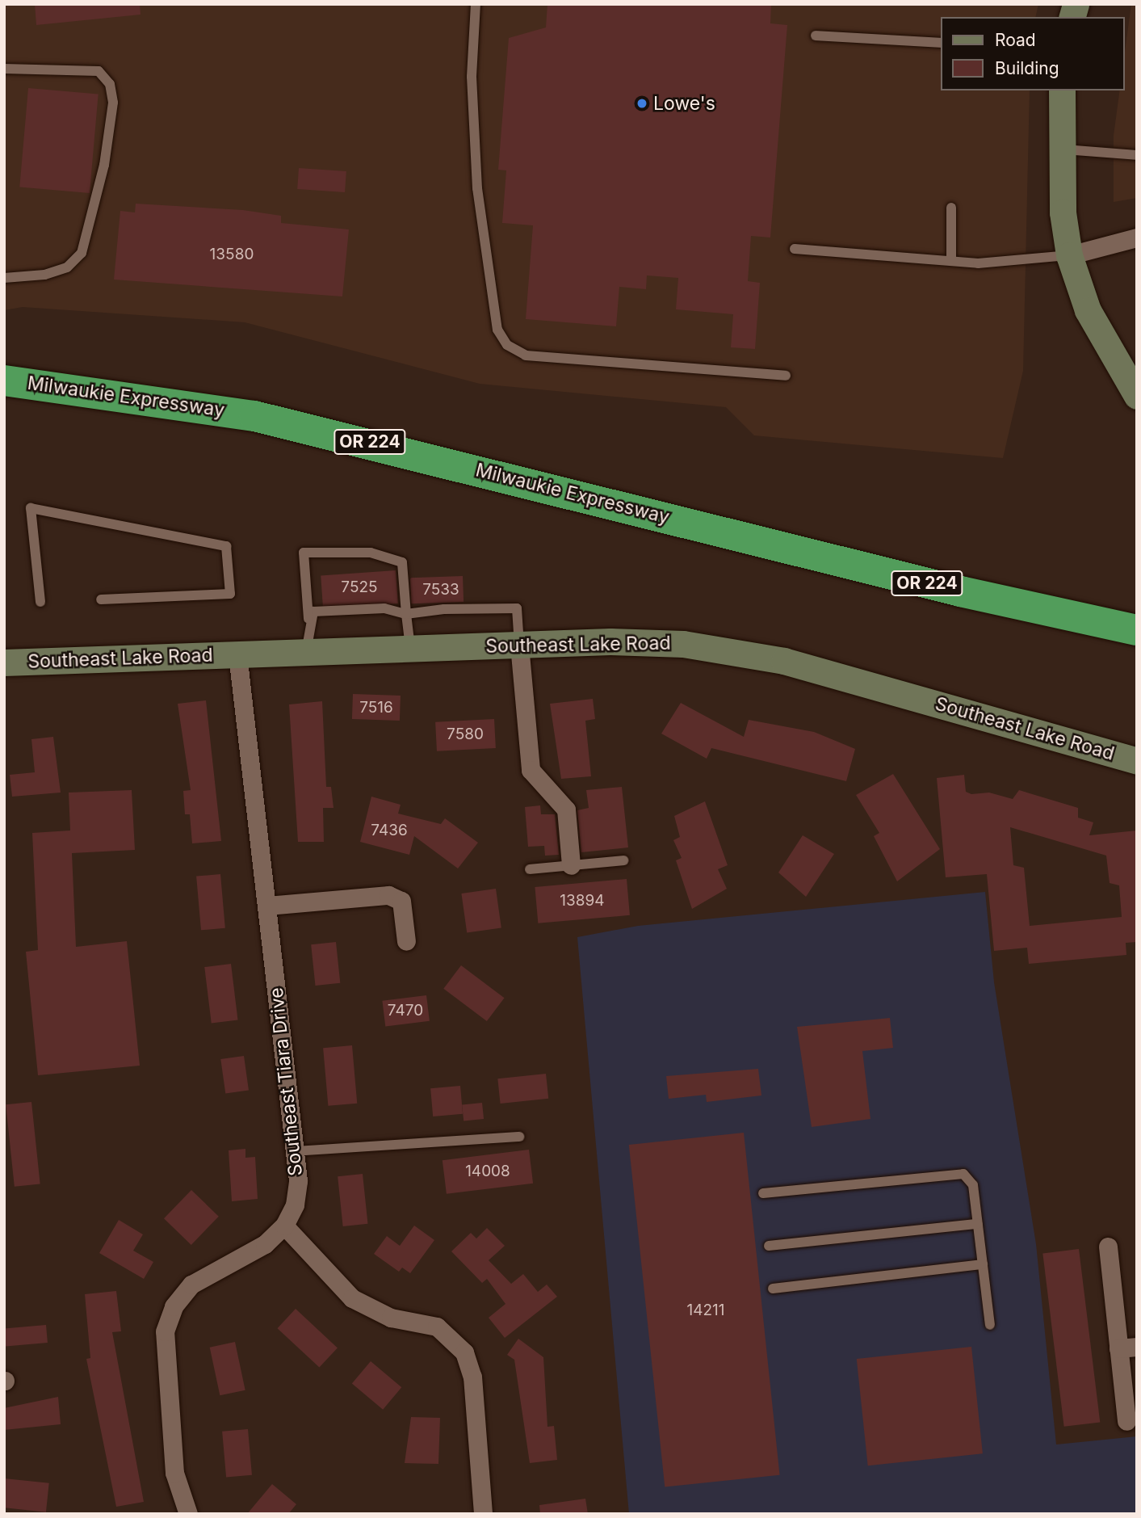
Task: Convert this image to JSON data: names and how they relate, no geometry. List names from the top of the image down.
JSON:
{
  "streets": {
    "highway": ["Milwaukie Expressway", "OR 224"],
    "street": ["Southeast Lake Road", "Southeast Tiara Drive"]
  },
  "crossings": [
    ["Southeast Lake Road", "Southeast Tiara Drive"]
  ],
  "places": ["Lowe's"],
  "house_numbers": [
    "13580",
    "7525",
    "7533",
    "7516",
    "7580",
    "7436",
    "13894",
    "7470",
    "14008",
    "14211"
  ],
  "legend": ["Road", "Building"]
}
